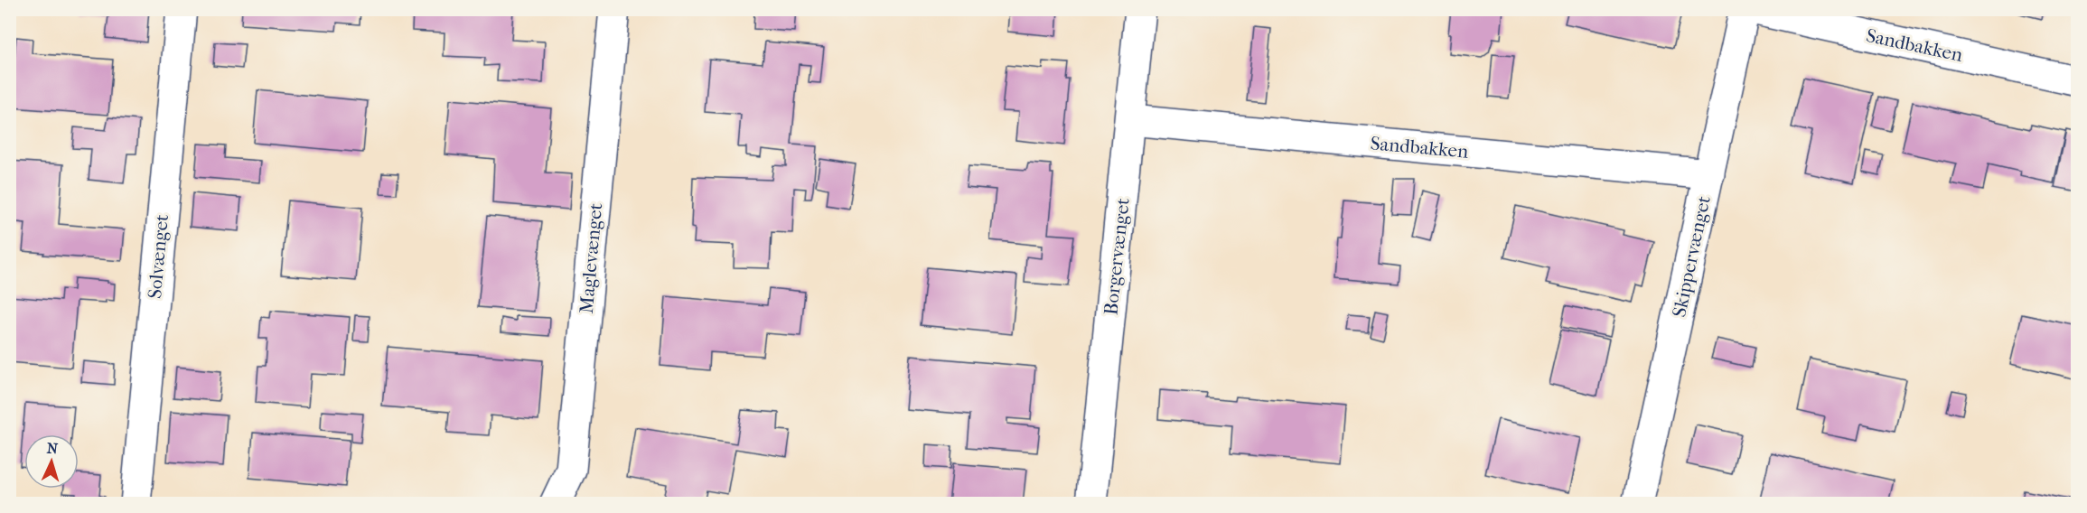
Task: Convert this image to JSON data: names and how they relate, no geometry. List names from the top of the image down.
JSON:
{
  "streets": {
    "street": [
      "Sandbakken",
      "Solvænget",
      "Borgervænget",
      "Skippervænget",
      "Maglevænget"
    ]
  },
  "crossings": [
    ["Sandbakken", "Borgervænget"],
    ["Sandbakken", "Skippervænget"]
  ],
  "north": "top"
}
